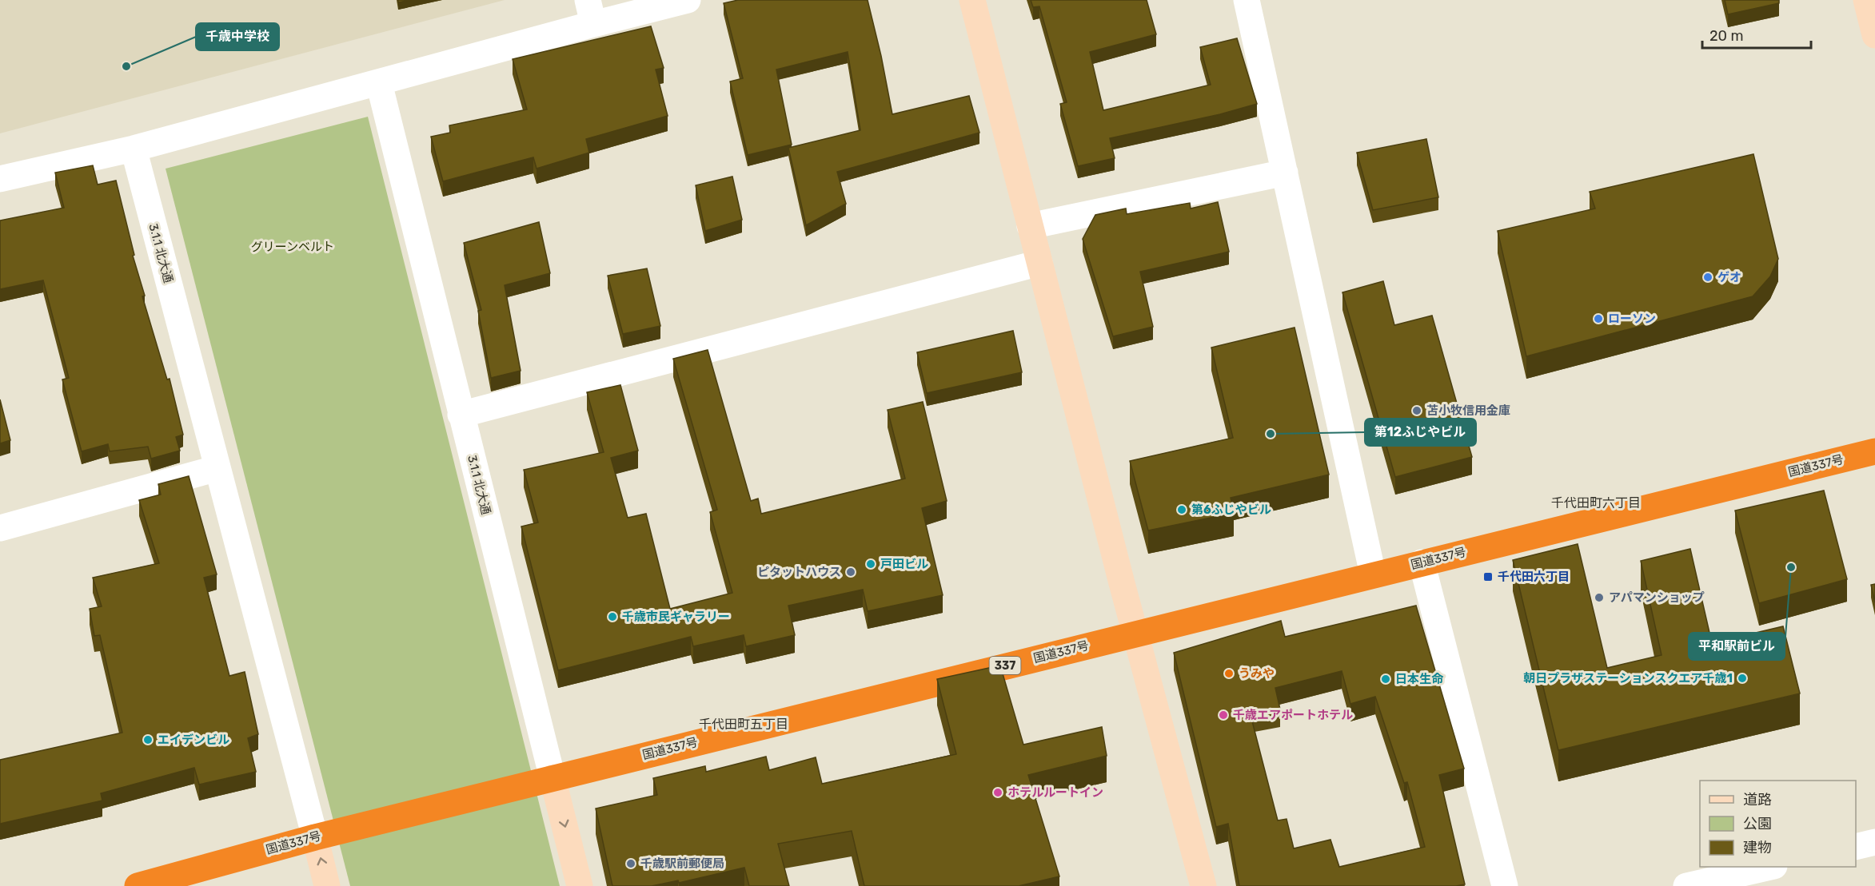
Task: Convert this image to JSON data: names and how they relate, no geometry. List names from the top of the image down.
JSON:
{
  "streets": {
    "highway": ["国道337号", "337"],
    "street": ["3.1.1 北大通"]
  },
  "crossings": [
    ["3.1.1 北大通", "国道337号"]
  ],
  "districts": ["千代田町六丁目", "千代田町五丁目"],
  "parks": ["グリーンベルト"],
  "places": {
    "other": [
      "千歳中学校",
      "ゲオ",
      "ローソン",
      "苫小牧信用金庫",
      "第12ふじやビル",
      "第6ふじやビル",
      "戸田ビル",
      "平和駅前ビル",
      "ピタットハウス",
      "アパマンショップ",
      "千歳市民ギャラリー",
      "うみや",
      "朝日プラザステーションスクエア千歳1",
      "日本生命",
      "千歳エアポートホテル",
      "エイデンビル",
      "ホテルルートイン",
      "千歳駅前郵便局"
    ],
    "transit": ["千代田六丁目"]
  },
  "legend": ["道路", "公園", "建物"],
  "scale_bar": "20 m"
}
